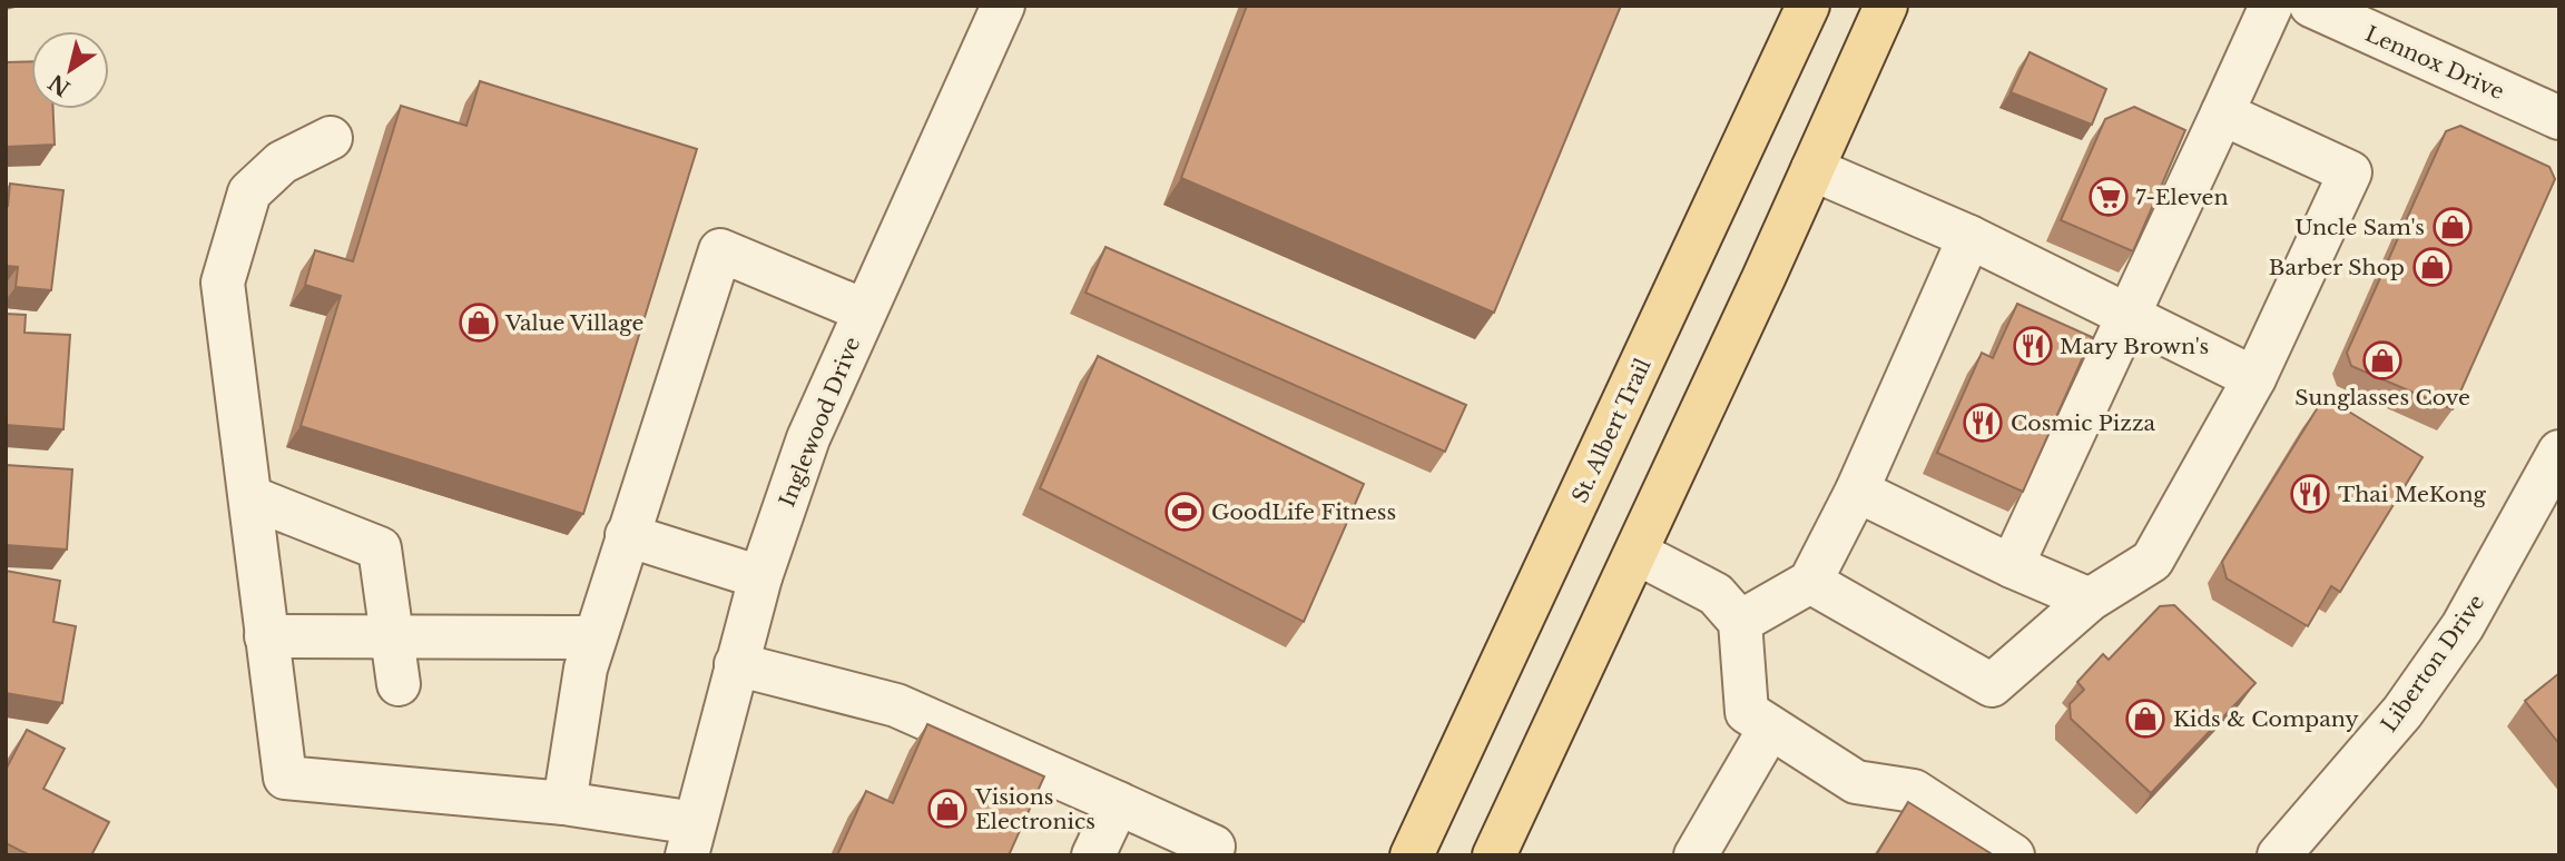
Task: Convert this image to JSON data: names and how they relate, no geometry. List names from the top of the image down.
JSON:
{
  "streets": {
    "main road": ["St. Albert Trail"],
    "street": ["Lennox Drive", "Inglewood Drive", "Liberton Drive"]
  },
  "places": {
    "supermarket": ["7-Eleven"],
    "shop": [
      "Uncle Sam's",
      "Barber Shop",
      "Value Village",
      "Sunglasses Cove",
      "Kids & Company",
      "Visions Electronics"
    ],
    "restaurant": ["Mary Brown's", "Cosmic Pizza", "Thai MeKong"],
    "sports": ["GoodLife Fitness"]
  },
  "north": "bottom left"
}
